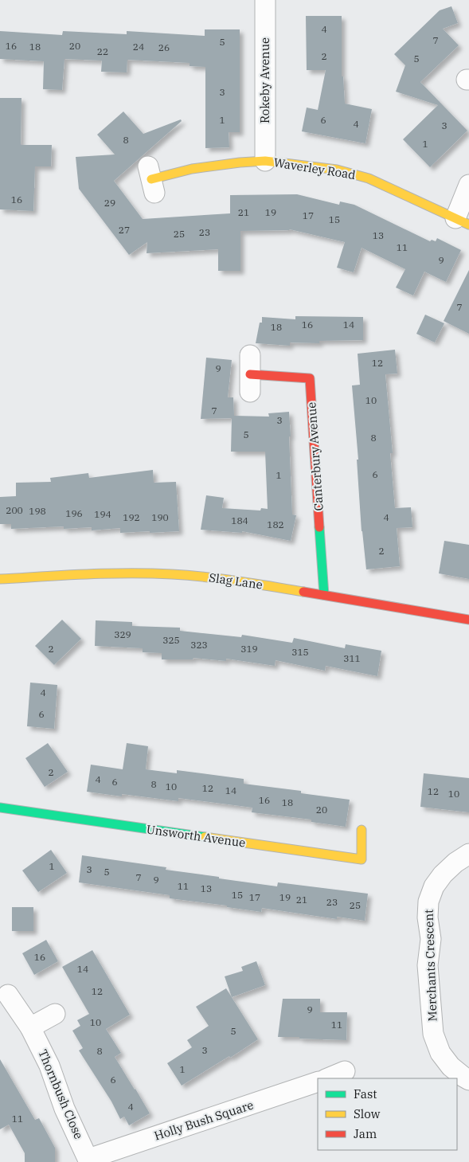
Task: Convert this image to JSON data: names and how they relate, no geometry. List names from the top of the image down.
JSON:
{
  "streets": {
    "street": [
      "Rokeby Avenue",
      "Waverley Road",
      "Canterbury Avenue",
      "Slag Lane",
      "Unsworth Avenue",
      "Merchants Crescent",
      "Thornbush Close",
      "Holly Bush Square"
    ]
  },
  "crossings": [
    ["Rokeby Avenue", "Waverley Road"],
    ["Canterbury Avenue", "Slag Lane"],
    ["Thornbush Close", "Holly Bush Square"]
  ],
  "house_numbers": [
    "4",
    "7",
    "5",
    "16",
    "20",
    "18",
    "24",
    "26",
    "22",
    "2",
    "5",
    "3",
    "1",
    "6",
    "4",
    "3",
    "8",
    "1",
    "16",
    "29",
    "21",
    "19",
    "17",
    "15",
    "27",
    "23",
    "25",
    "13",
    "11",
    "9",
    "7",
    "16",
    "14",
    "18",
    "12",
    "9",
    "10",
    "7",
    "3",
    "5",
    "8",
    "6",
    "1",
    "200",
    "198",
    "196",
    "194",
    "192",
    "190",
    "4",
    "184",
    "182",
    "2",
    "329",
    "325",
    "323",
    "2",
    "319",
    "315",
    "311",
    "4",
    "6",
    "2",
    "4",
    "6",
    "8",
    "10",
    "12",
    "14",
    "12",
    "10",
    "16",
    "18",
    "20",
    "1",
    "3",
    "5",
    "7",
    "9",
    "11",
    "13",
    "15",
    "17",
    "19",
    "21",
    "23",
    "25",
    "16",
    "14",
    "12",
    "9",
    "10",
    "11",
    "5",
    "3",
    "8",
    "1",
    "6",
    "4",
    "11"
  ],
  "legend": ["Fast", "Slow", "Jam"]
}
